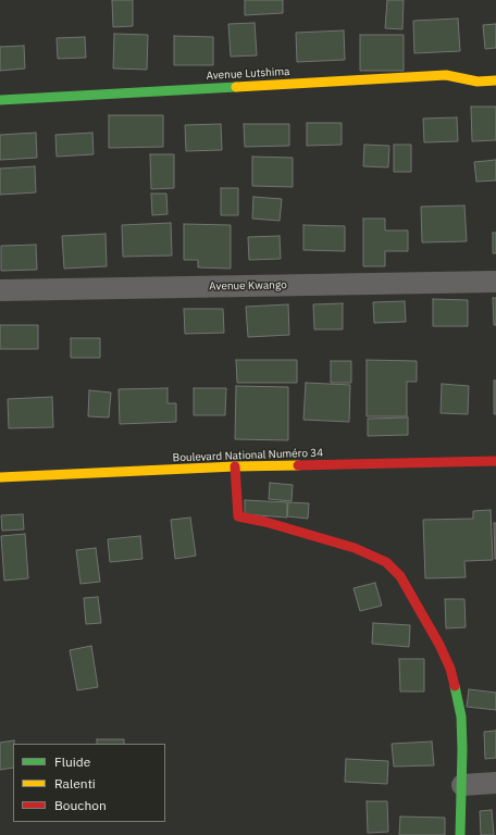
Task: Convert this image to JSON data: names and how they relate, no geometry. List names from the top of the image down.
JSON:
{
  "streets": {
    "street": ["Avenue Lutshima", "Avenue Kwango", "Boulevard National Numéro 34"]
  },
  "legend": ["Fluide", "Ralenti", "Bouchon"]
}
